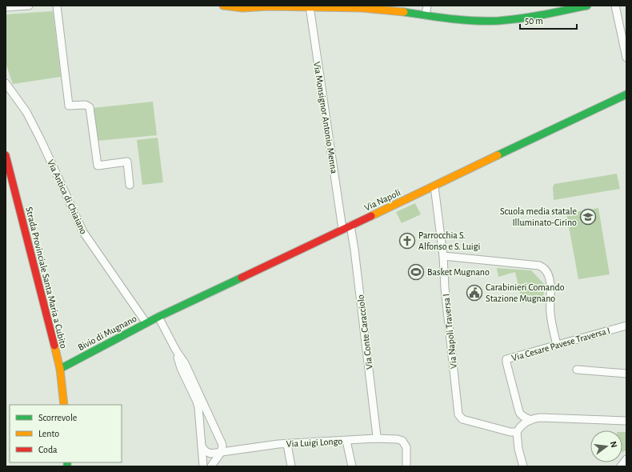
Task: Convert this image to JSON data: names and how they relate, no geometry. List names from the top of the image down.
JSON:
{
  "streets": {
    "street": [
      "Via Monsignor Antonio Menna",
      "Via Antica di Chiaiano",
      "Via Napoli",
      "Strada Provinciale Santa Maria a Cubito",
      "Via Napoli Traversa I",
      "Via Conte Caracciolo",
      "Bivio di Mugnano",
      "Via Cesare Pavese Traversa I",
      "Via Luigi Longo"
    ]
  },
  "crossings": [
    ["Via Monsignor Antonio Menna", "Via Napoli"],
    ["Via Antica di Chiaiano", "Via Napoli"],
    ["Via Antica di Chiaiano", "Bivio di Mugnano"],
    ["Via Napoli", "Via Napoli Traversa I"],
    ["Via Napoli", "Via Conte Caracciolo"],
    ["Via Napoli", "Bivio di Mugnano"],
    ["Strada Provinciale Santa Maria a Cubito", "Bivio di Mugnano"],
    ["Via Conte Caracciolo", "Via Luigi Longo"]
  ],
  "places": {
    "school or university": ["Scuola media statale Illuminato-Cirino"],
    "church": ["Parrocchia S. Alfonso e S. Luigi"],
    "sports": ["Basket Mugnano"],
    "public building": ["Carabinieri Comando Stazione Mugnano"]
  },
  "legend": ["Scorrevole", "Lento", "Coda"],
  "scale_bar": "50 m",
  "north": "right"
}
